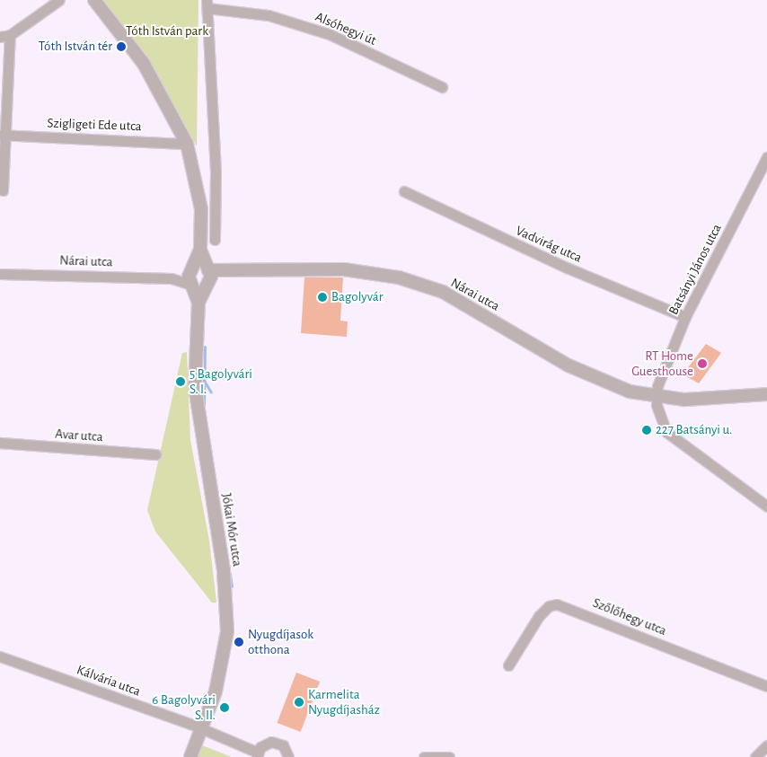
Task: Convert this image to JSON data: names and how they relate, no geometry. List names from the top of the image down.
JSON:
{
  "streets": {
    "street": [
      "Alsóhegyi út",
      "Szigligeti Ede utca",
      "Vadvirág utca",
      "Nárai utca",
      "Batsányi János utca",
      "Avar utca",
      "Jókai Mór utca",
      "Szőlőhegy utca",
      "Kálvária utca"
    ]
  },
  "crossings": [
    ["Vadvirág utca", "Batsányi János utca"],
    ["Nárai utca", "Batsányi János utca"],
    ["Nárai utca", "Jókai Mór utca"],
    ["Jókai Mór utca", "Kálvária utca"]
  ],
  "parks": ["Tóth István park"],
  "places": [
    "Tóth István tér",
    "Bagolyvár",
    "RT Home Guesthouse",
    "5 Bagolyvári S. I.",
    "227 Batsányi u.",
    "Nyugdíjasok otthona",
    "Karmelita Nyugdíjasház",
    "6 Bagolyvári S. II."
  ]
}
